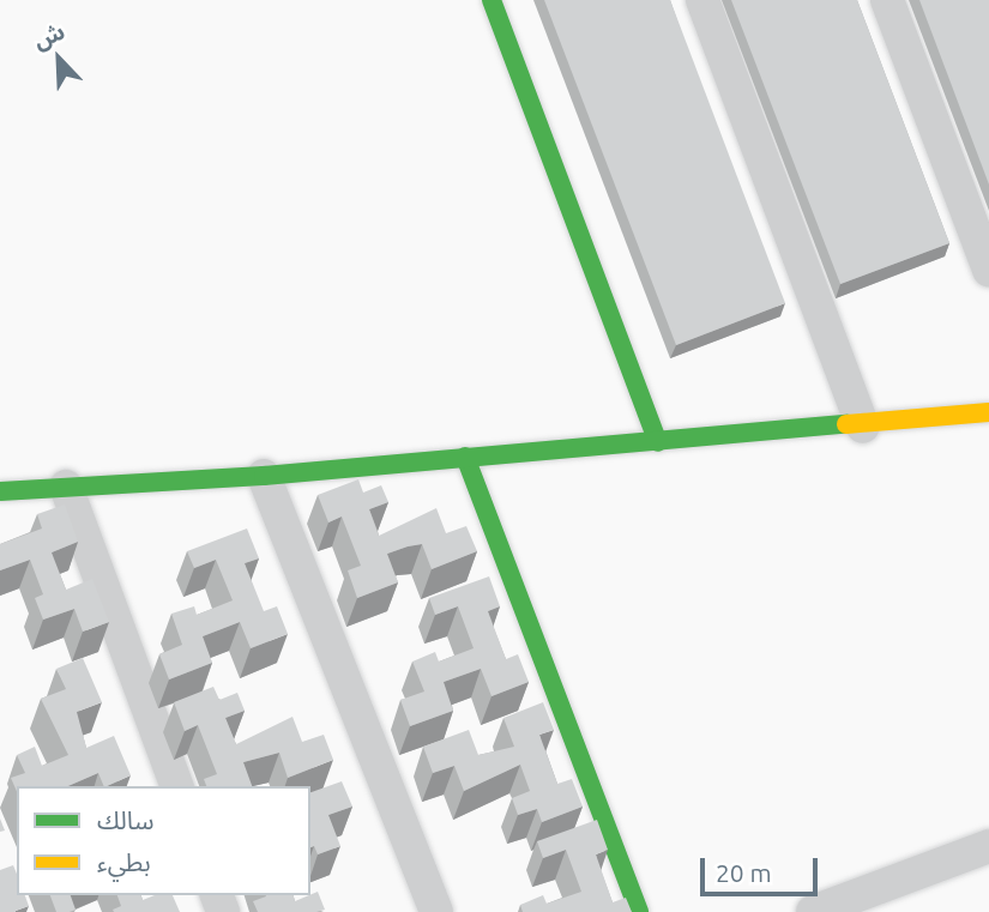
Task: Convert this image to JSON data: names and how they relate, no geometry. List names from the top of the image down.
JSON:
{
  "legend": ["سالك", "بطيء"],
  "scale_bar": "20 m",
  "north": "top left"
}
